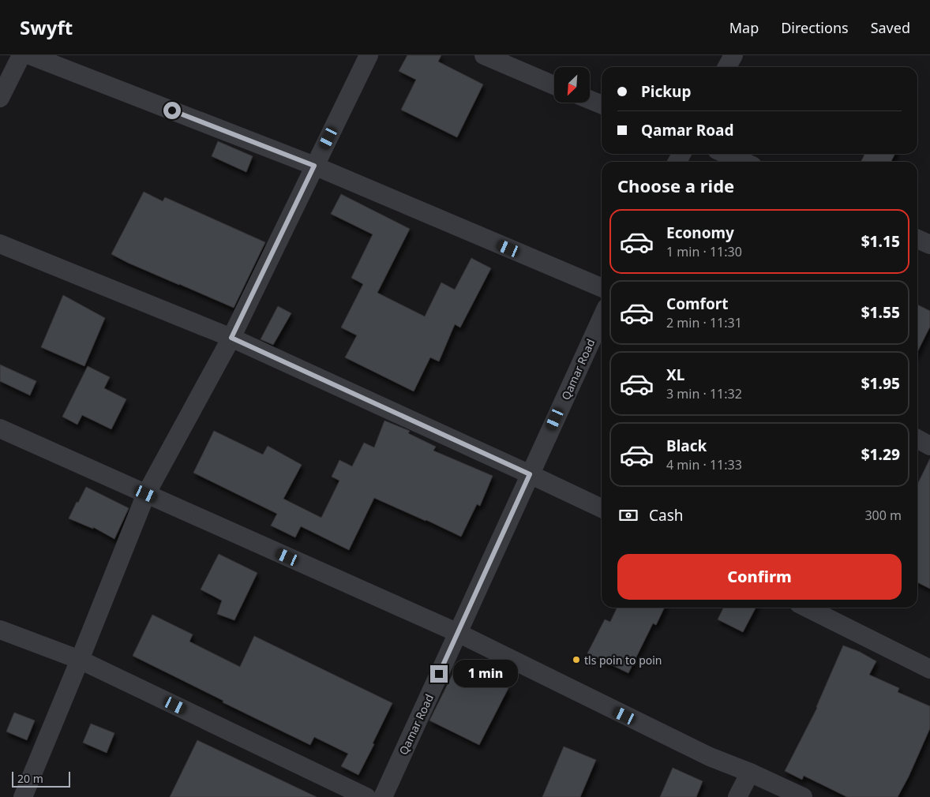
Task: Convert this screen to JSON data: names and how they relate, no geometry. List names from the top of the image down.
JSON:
{
  "streets": {
    "street": ["Qamar Road"]
  },
  "places": ["tls poin to poin"],
  "scale_bar": "20 m",
  "north": "bottom left",
  "page": {
    "header": "Swyft",
    "nav": ["Map", "Directions", "Saved"],
    "banner": ["Pickup", "Qamar Road"],
    "heading": "Choose a ride",
    "list": [
      {
        "name": "Economy",
        "note": "1 min · 11:30",
        "value": "$1.15"
      },
      {
        "name": "Comfort",
        "note": "2 min · 11:31",
        "value": "$1.55"
      },
      {
        "name": "XL",
        "note": "3 min · 11:32",
        "value": "$1.95"
      },
      {
        "name": "Black",
        "note": "4 min · 11:33",
        "value": "$1.29"
      }
    ],
    "pay": ["Cash", "300 m"],
    "buttons": "Confirm",
    "bubble": "1 min",
    "scale": "20 m"
  }
}
